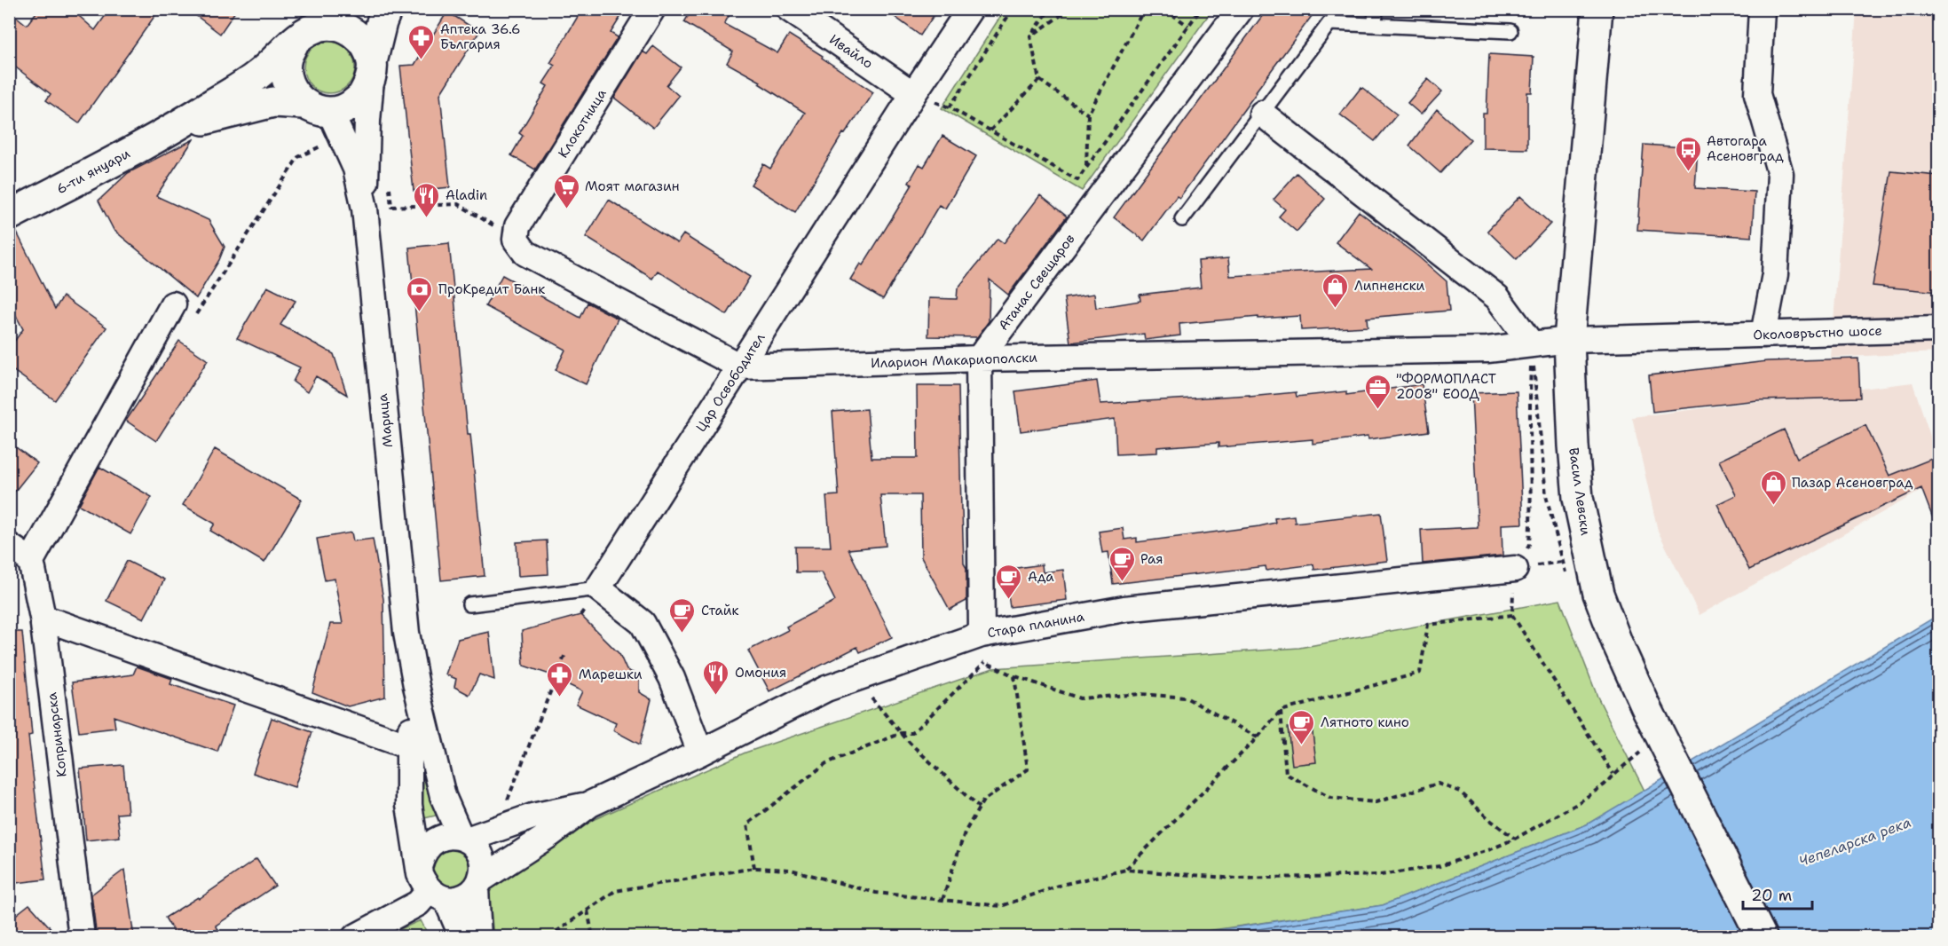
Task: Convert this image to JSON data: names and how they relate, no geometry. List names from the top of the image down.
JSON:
{
  "streets": {
    "main road": ["6-ти януари", "Васил Левски"],
    "street": [
      "Ивайло",
      "Клокотница",
      "Атанас Свещаров",
      "Околовръстно шосе",
      "Иларион Макариополски",
      "Цар Освободител",
      "Марица",
      "Стара планина",
      "Копринарска"
    ]
  },
  "crossings": [
    ["Ивайло", "Цар Освободител"],
    ["Клокотница", "Иларион Макариополски"],
    ["Атанас Свещаров", "Иларион Макариополски"],
    ["Околовръстно шосе", "Иларион Макариополски"],
    ["Околовръстно шосе", "Васил Левски"],
    ["Иларион Макариополски", "Цар Освободител"],
    ["Иларион Макариополски", "Васил Левски"]
  ],
  "water": ["Чепеларска река"],
  "places": {
    "pharmacy": ["Аптека 36.6 България", "Марешки"],
    "bus stop": ["Автогара Асеновград"],
    "supermarket": ["Моят магазин"],
    "restaurant": ["Aladin", "Омония"],
    "shop": ["Липненски", "Пазар Асеновград"],
    "bank": ["ПроКредит Банк"],
    "office": ["\"ФОРМОПЛАСТ 2008\" ЕООД"],
    "cafe": [
      "Рая",
      "Ада",
      "Стайк",
      "Лятното кино"
    ]
  },
  "scale_bar": "20 m"
}
